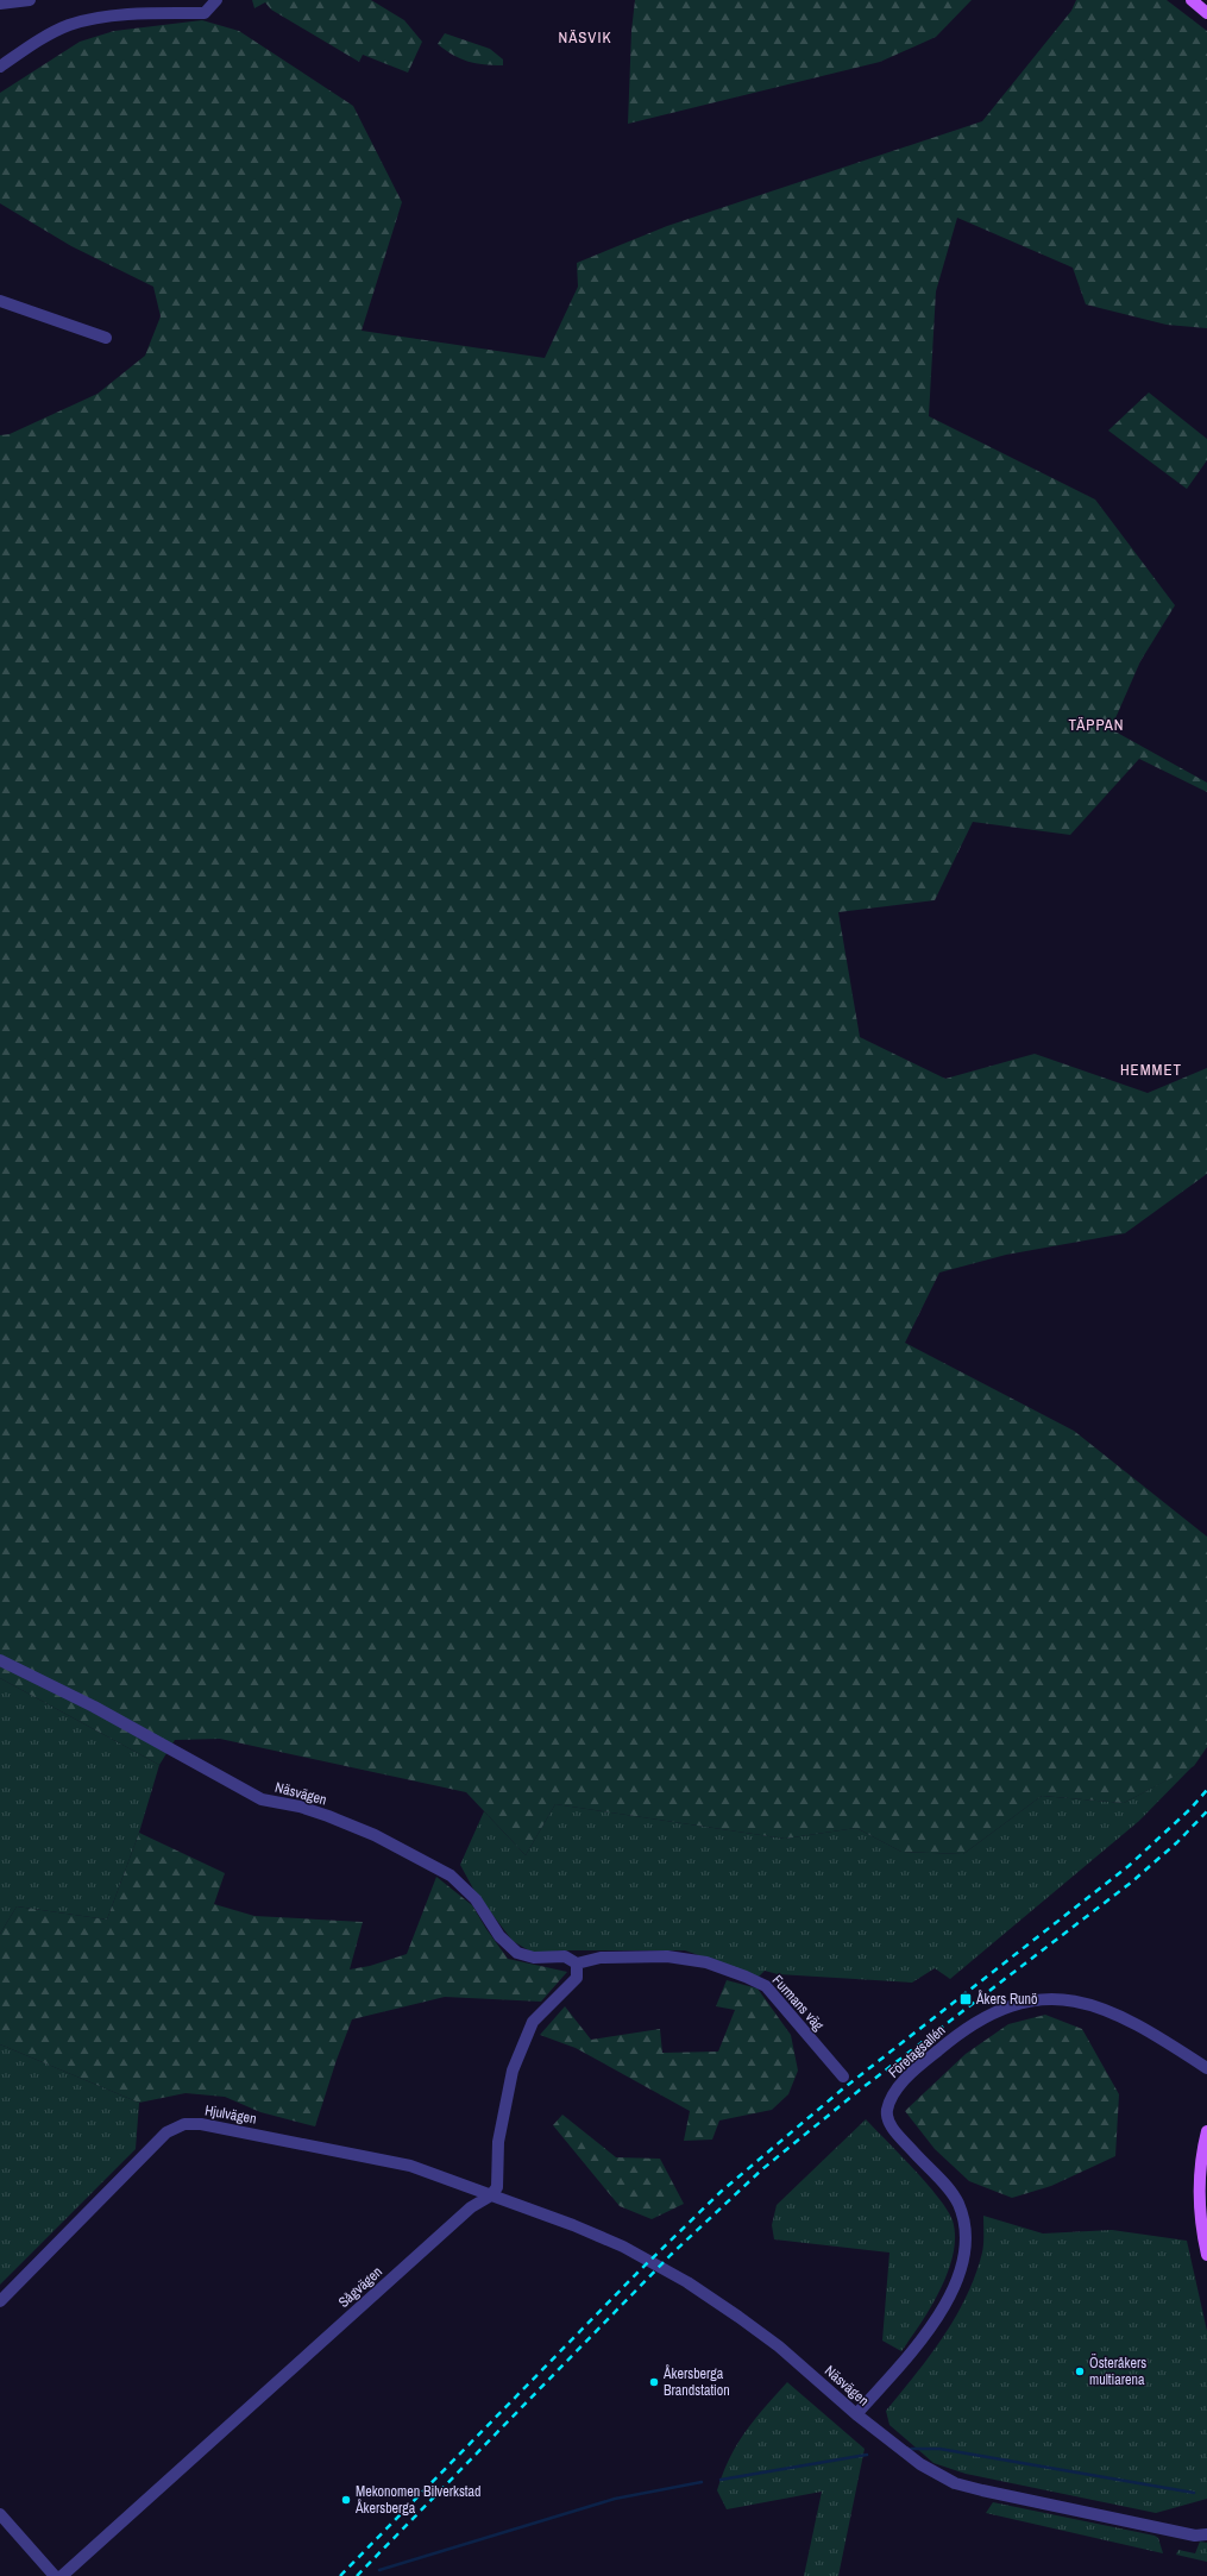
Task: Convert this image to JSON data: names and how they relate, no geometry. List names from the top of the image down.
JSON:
{
  "streets": {
    "street": [
      "Näsvägen",
      "Furmans väg",
      "Företagsallén",
      "Hjulvägen",
      "Sågvägen"
    ]
  },
  "crossings": [
    ["Näsvägen", "Furmans väg"],
    ["Näsvägen", "Företagsallén"],
    ["Näsvägen", "Hjulvägen"],
    ["Näsvägen", "Sågvägen"],
    ["Hjulvägen", "Sågvägen"]
  ],
  "districts": ["NÄSVIK", "TÄPPAN", "HEMMET"],
  "places": {
    "transit": ["Åkers Runö"],
    "other": ["Österåkers multiarena", "Åkersberga Brandstation", "Mekonomen Bilverkstad Åkersberga"]
  }
}
